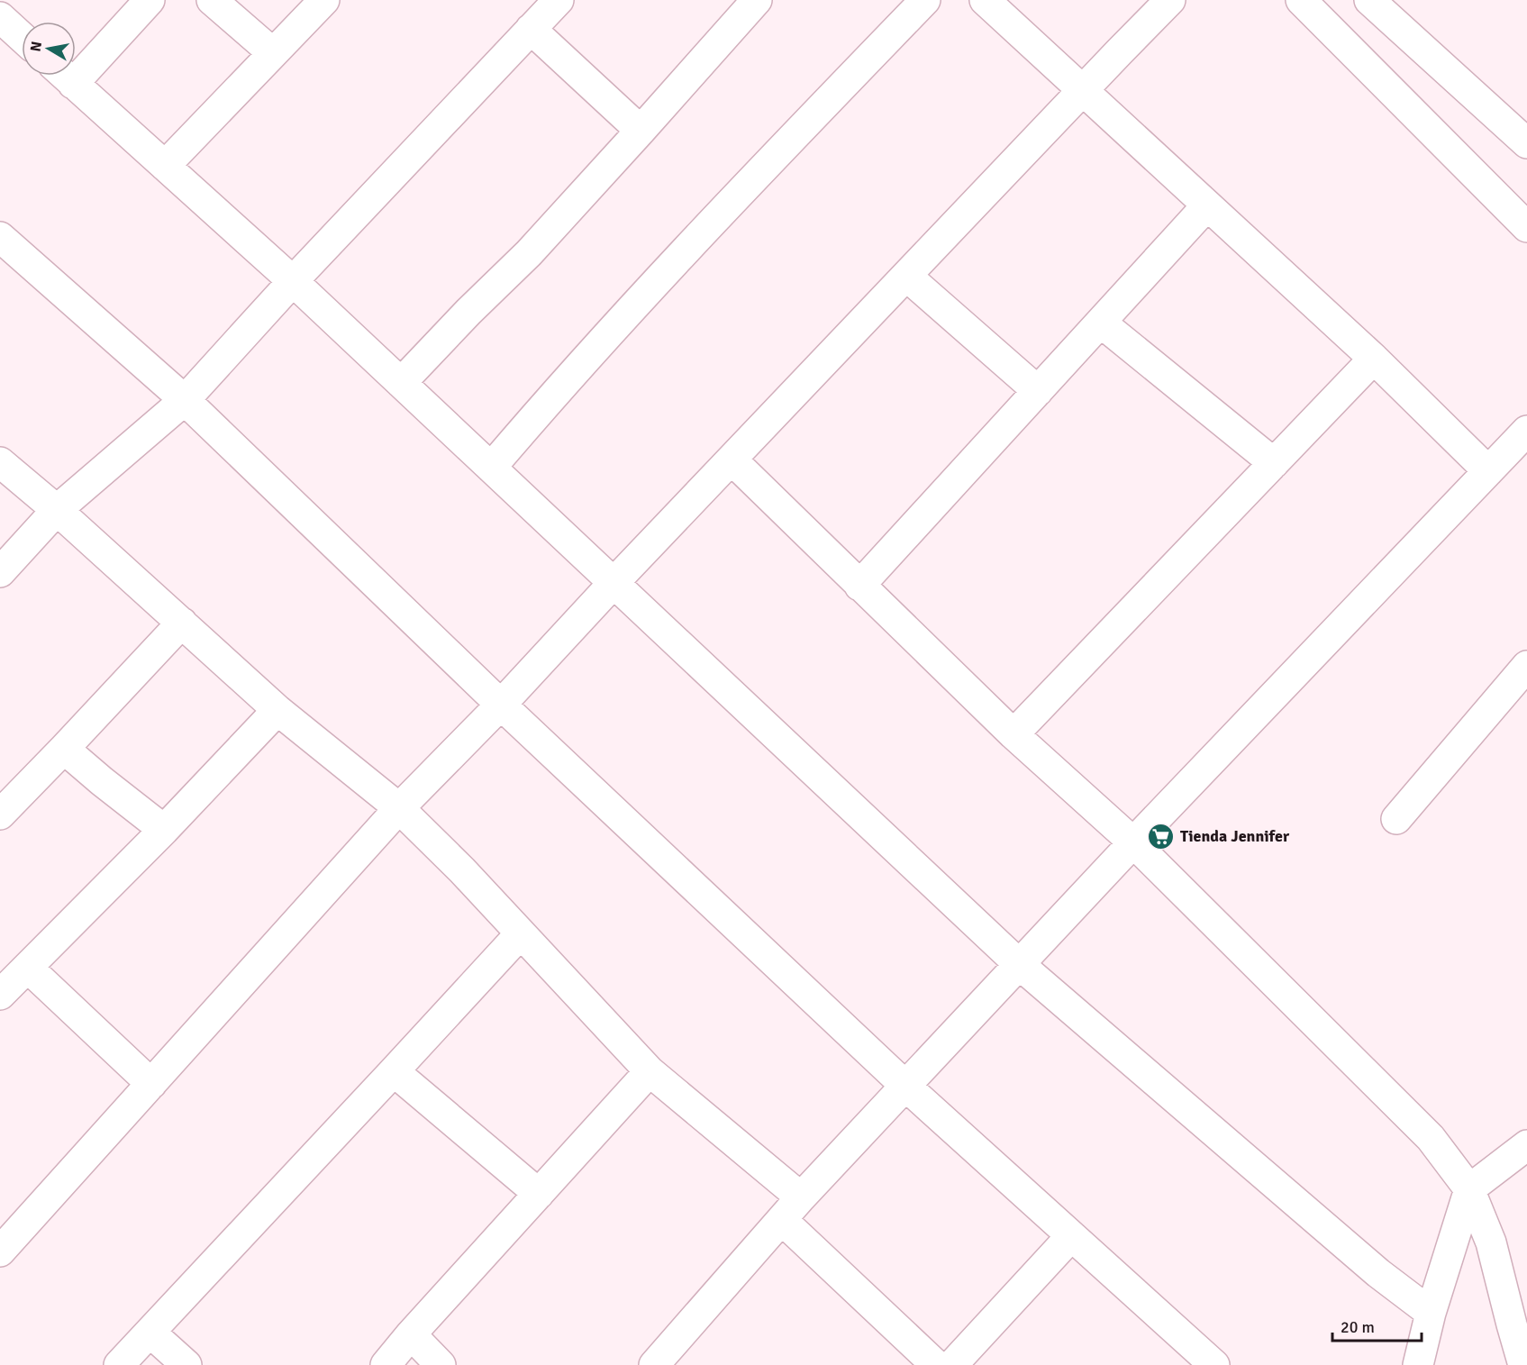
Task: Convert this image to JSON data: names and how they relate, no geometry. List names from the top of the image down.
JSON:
{
  "places": {
    "supermarket": ["Tienda Jennifer"]
  },
  "scale_bar": "20 m",
  "north": "left"
}
